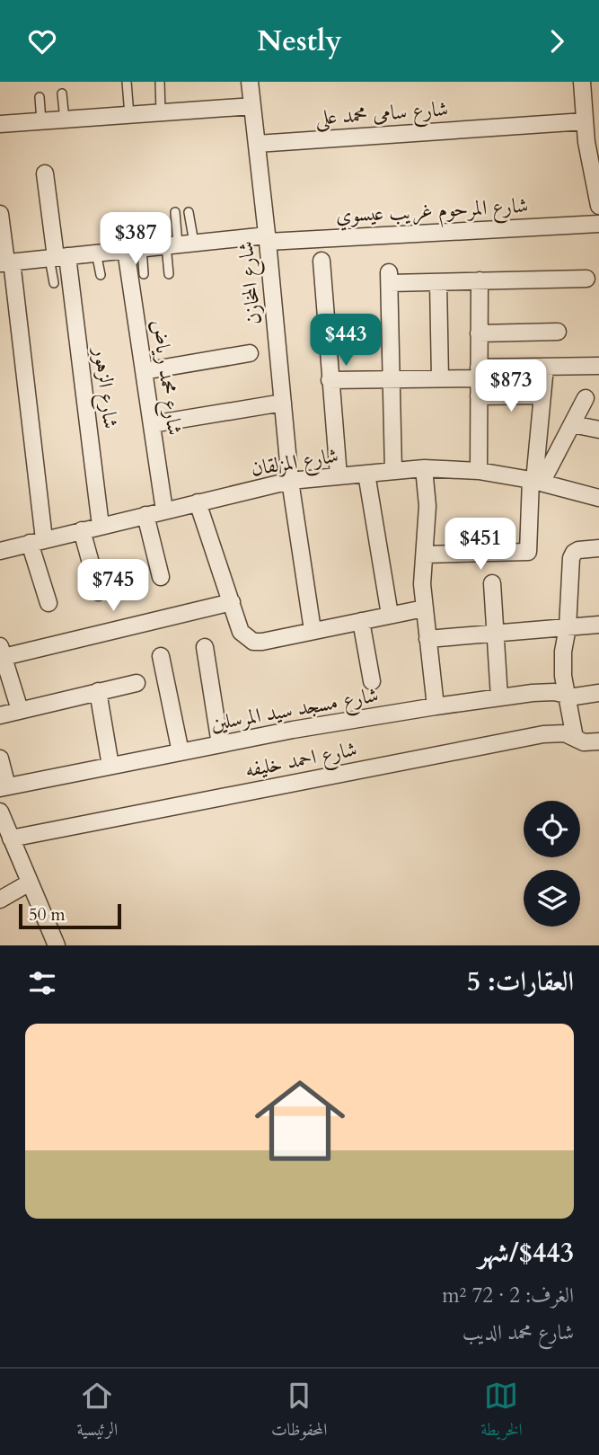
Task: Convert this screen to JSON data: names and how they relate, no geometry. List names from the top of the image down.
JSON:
{
  "streets": {
    "street": [
      "شارع سامى محمد على",
      "شارع المرحوم غريب عيسوي",
      "شارع المخازن",
      "شارع محمد رياض",
      "شارع الزهور",
      "شارع المزلقان",
      "شارع مسجد سيد المرسلين",
      "شارع احمد خليفه"
    ]
  },
  "crossings": [
    ["شارع سامى محمد على", "شارع المخازن"],
    ["شارع المرحوم غريب عيسوي", "شارع المخازن"],
    ["شارع المرحوم غريب عيسوي", "شارع محمد رياض"],
    ["شارع المرحوم غريب عيسوي", "شارع الزهور"],
    ["شارع المخازن", "شارع المزلقان"],
    ["شارع محمد رياض", "شارع المزلقان"],
    ["شارع الزهور", "شارع المزلقان"]
  ],
  "scale_bar": "50 m",
  "page": {
    "header": "Nestly",
    "price": [
      "$387",
      "$443",
      "$873",
      "$451",
      "$745"
    ],
    "scale": "50 m",
    "heading": "العقارات: 5",
    "list": [
      {
        "name": "$443/شهر",
        "note": "الغرف: 2 · 72 m² · شارع محمد الديب"
      }
    ],
    "tabs": ["الخريطة", "المحفوظات", "الرئيسية"]
  }
}
